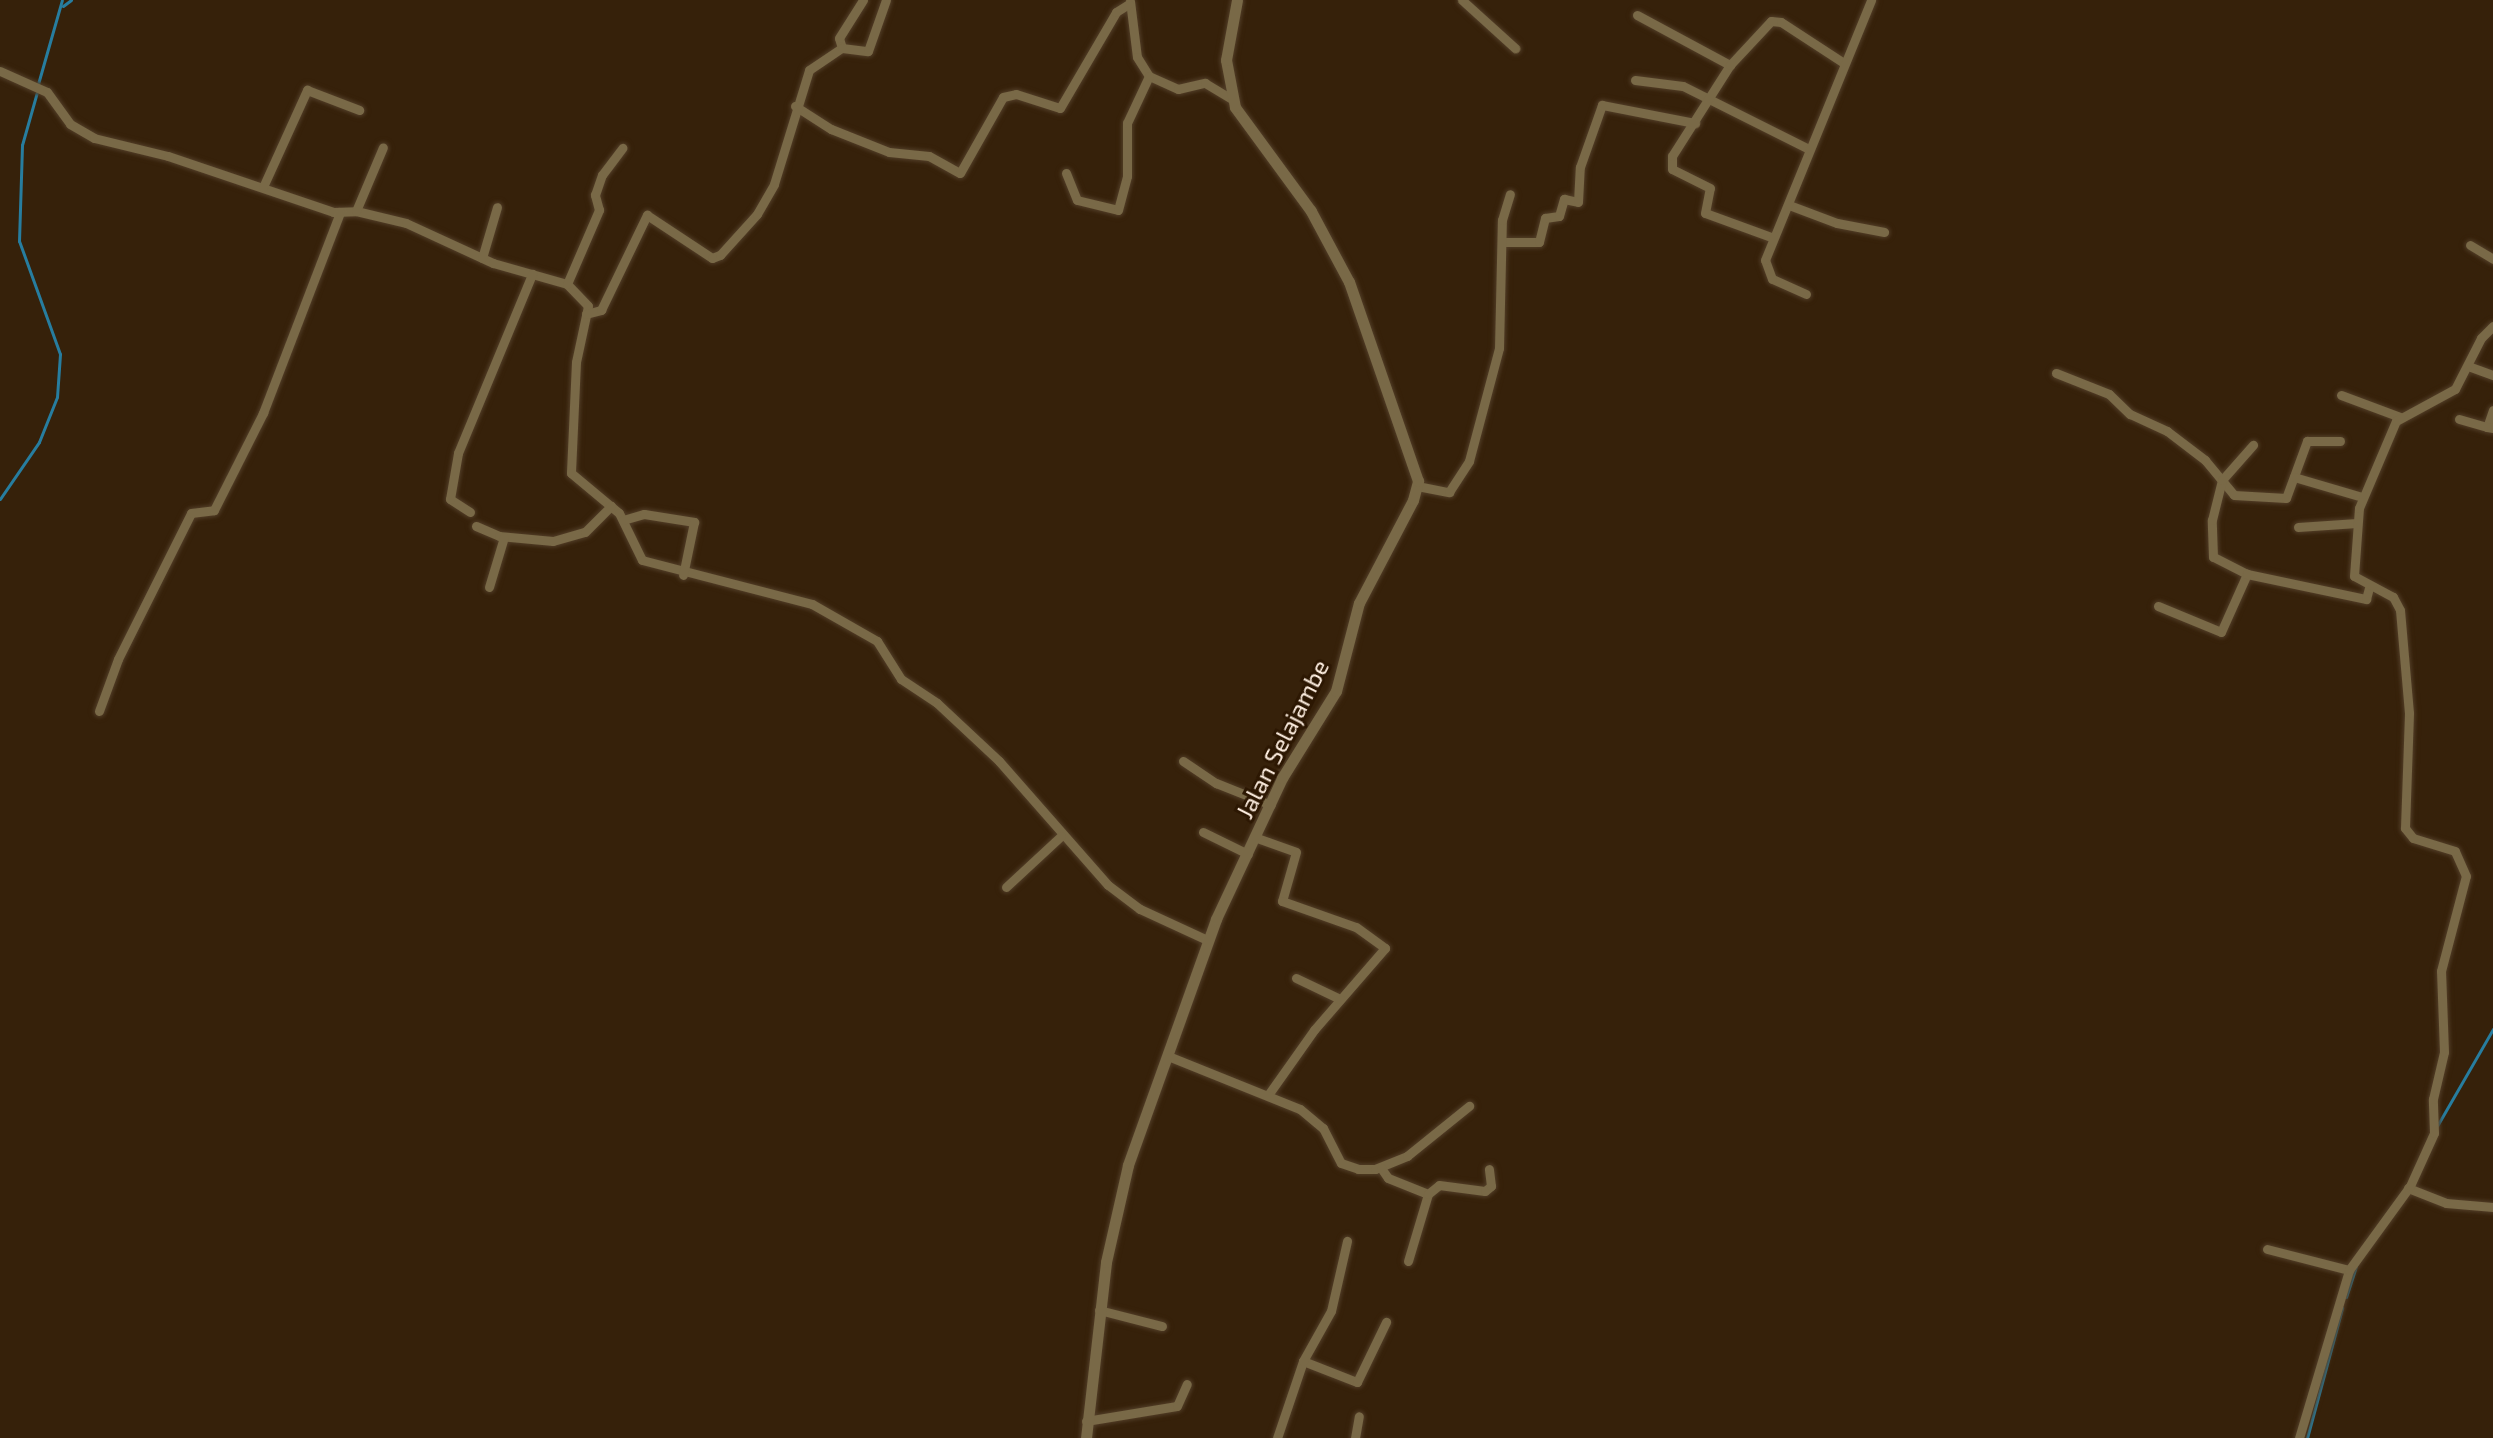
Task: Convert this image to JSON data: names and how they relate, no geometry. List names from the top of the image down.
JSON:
{
  "streets": {
    "street": ["Jalan Selajambe"]
  }
}
